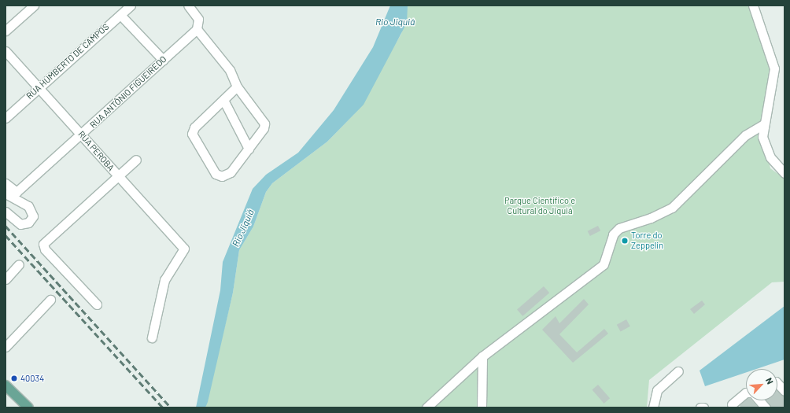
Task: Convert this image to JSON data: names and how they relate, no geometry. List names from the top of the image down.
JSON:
{
  "streets": {
    "street": ["RUA HUMBERTO DE CAMPOS", "RUA ANTÔNIO FIGUEIREDO", "RUA PEROBA"]
  },
  "crossings": [
    ["RUA HUMBERTO DE CAMPOS", "RUA PEROBA"],
    ["RUA ANTÔNIO FIGUEIREDO", "RUA PEROBA"]
  ],
  "water": ["Rio Jiquiá"],
  "parks": ["Parque Científico e Cultural do Jiquiá"],
  "places": ["Torre do Zeppelin", "40034"],
  "north": "top right"
}
